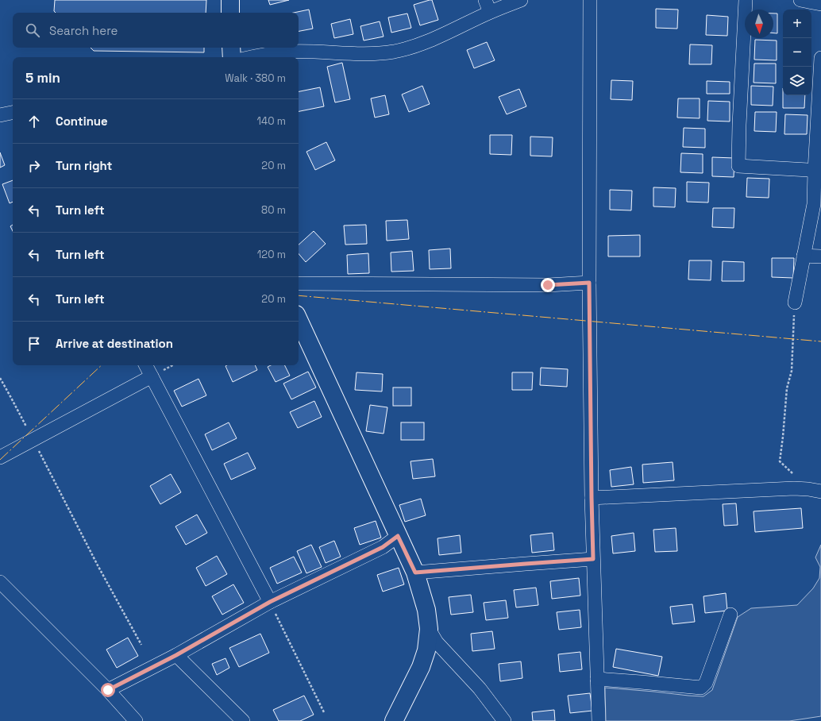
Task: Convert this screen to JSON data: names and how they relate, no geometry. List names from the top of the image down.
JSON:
{
  "north": "bottom",
  "page": {
    "map_buttons": ["+", "−"],
    "search": "Search here",
    "heading": ["5 min", "Walk · 380 m"],
    "list": [
      ["Continue", "140 m"],
      ["Turn right", "20 m"],
      ["Turn left", "80 m"],
      ["Turn left", "120 m"],
      ["Turn left", "20 m"],
      "Arrive at destination"
    ]
  }
}
